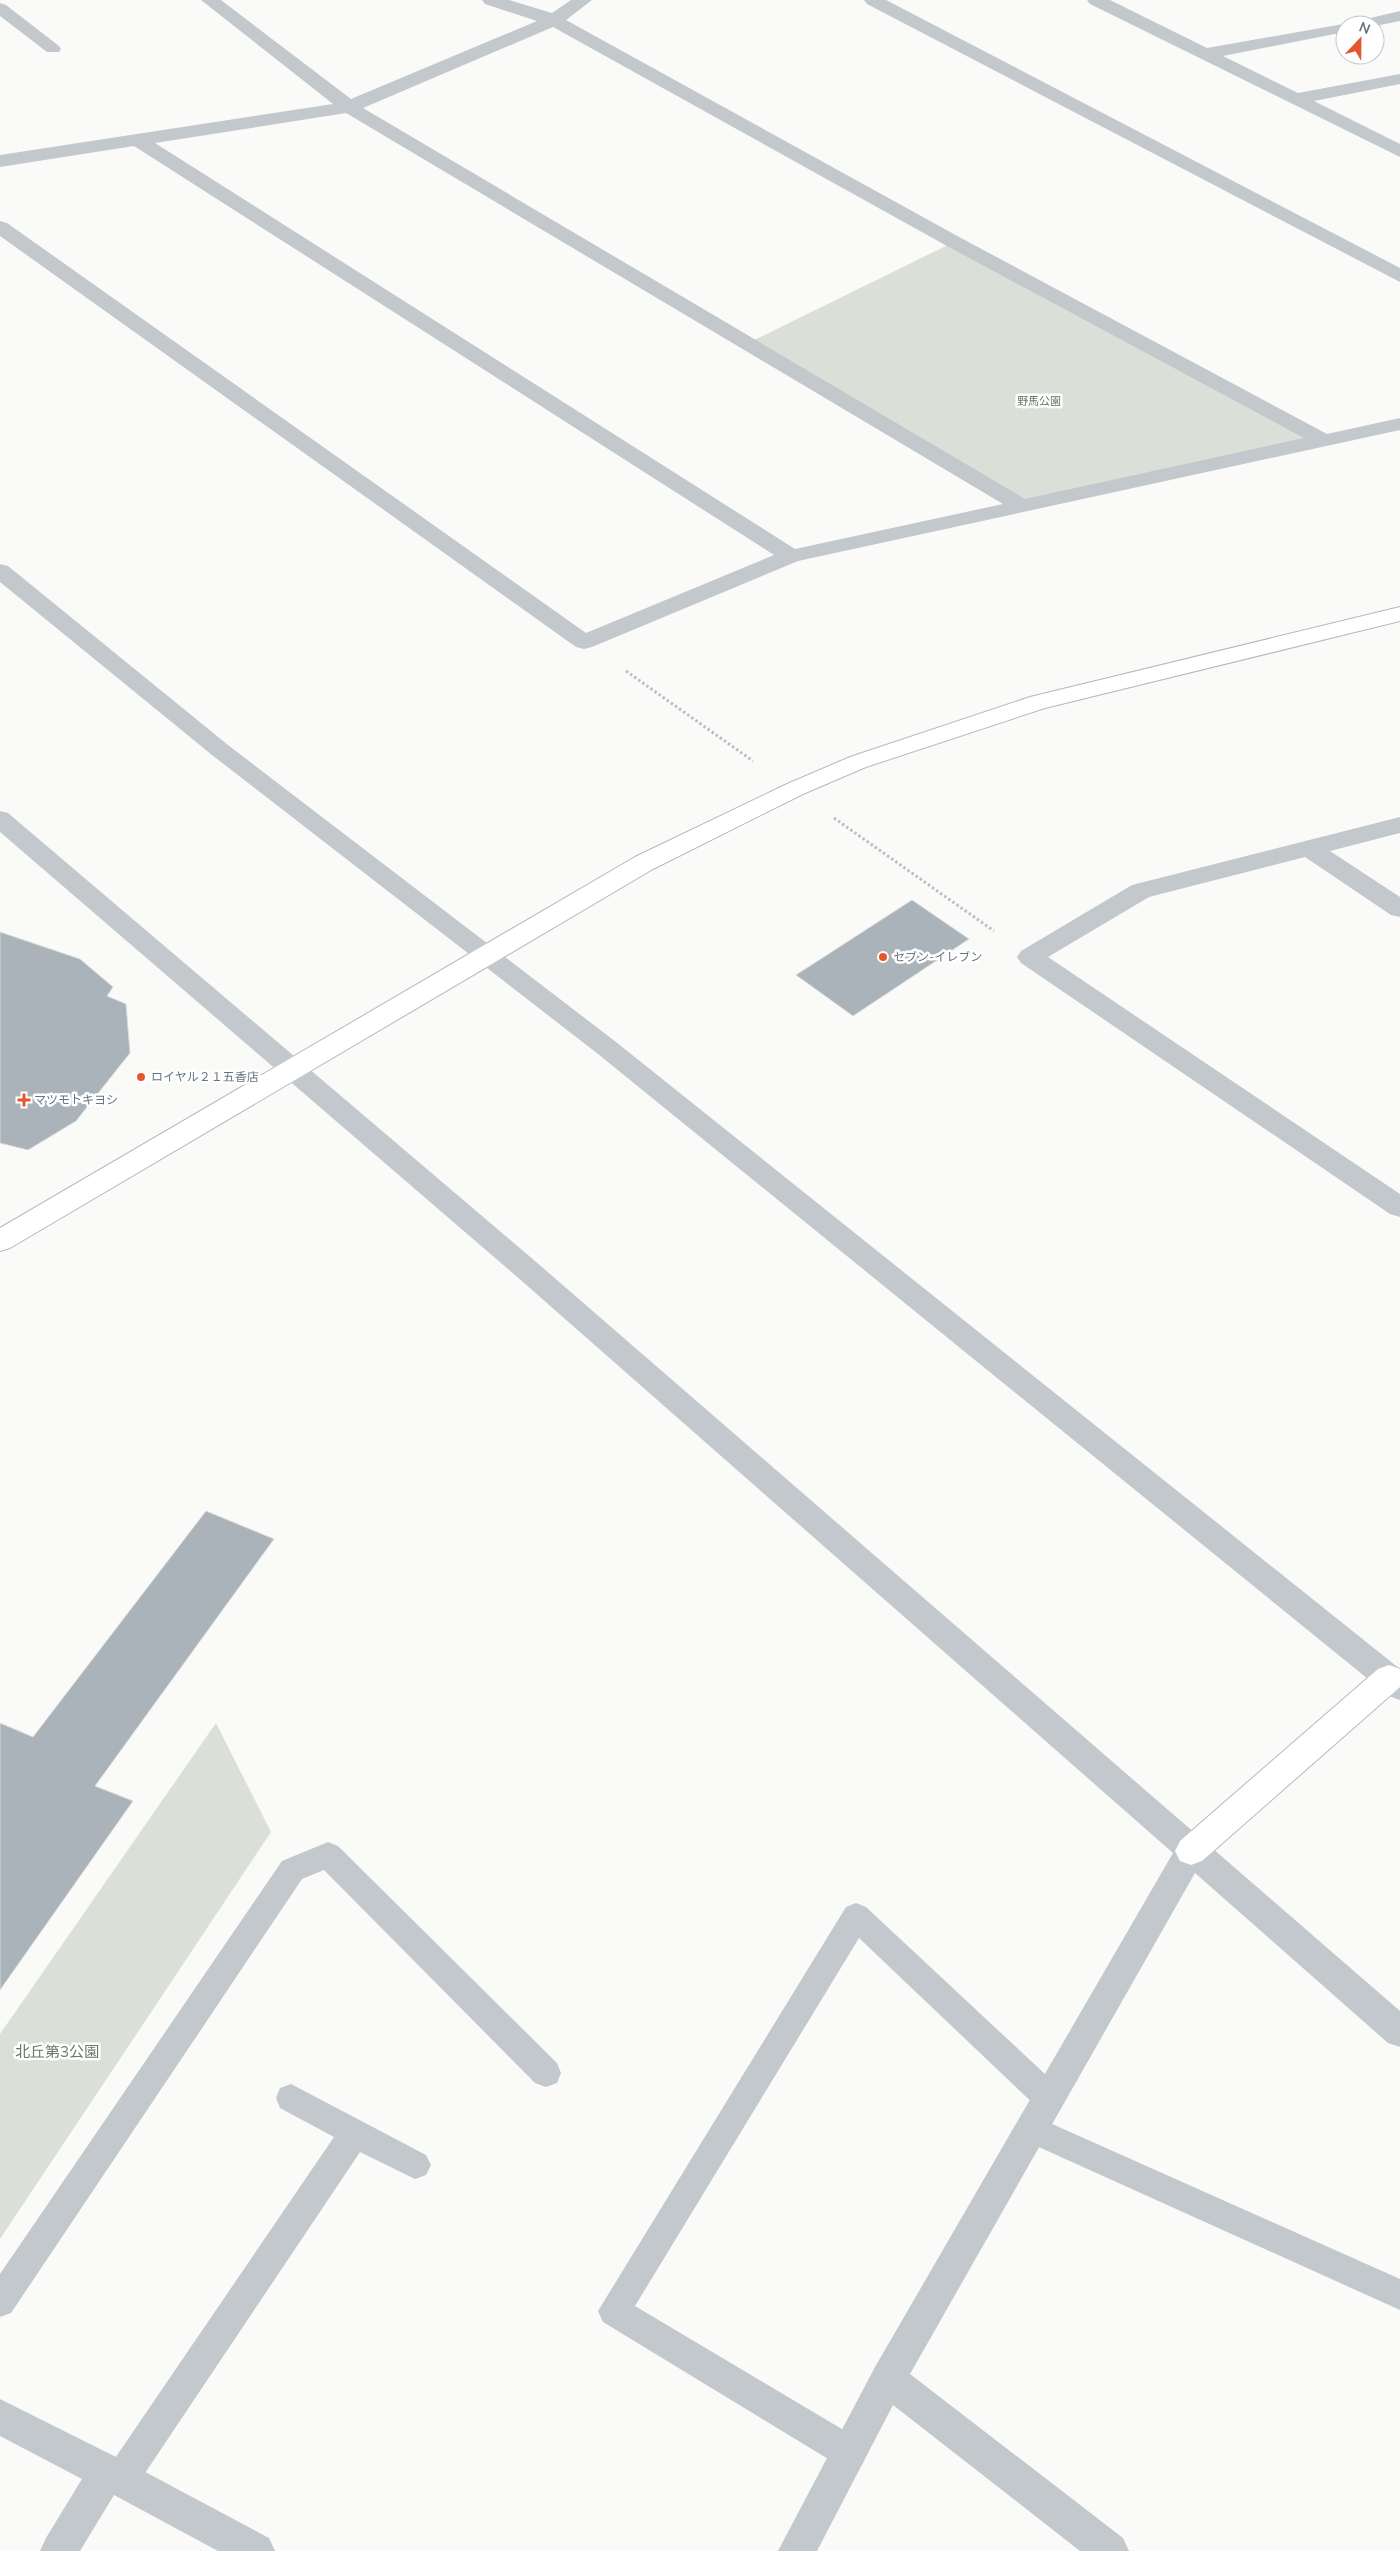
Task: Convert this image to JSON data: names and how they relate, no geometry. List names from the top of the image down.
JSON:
{
  "parks": ["野馬公園", "北丘第3公園"],
  "places": {
    "other": ["セブン-イレブン", "ロイヤル２１五香店"],
    "health": ["マツモトキヨシ"]
  },
  "north": "top"
}
